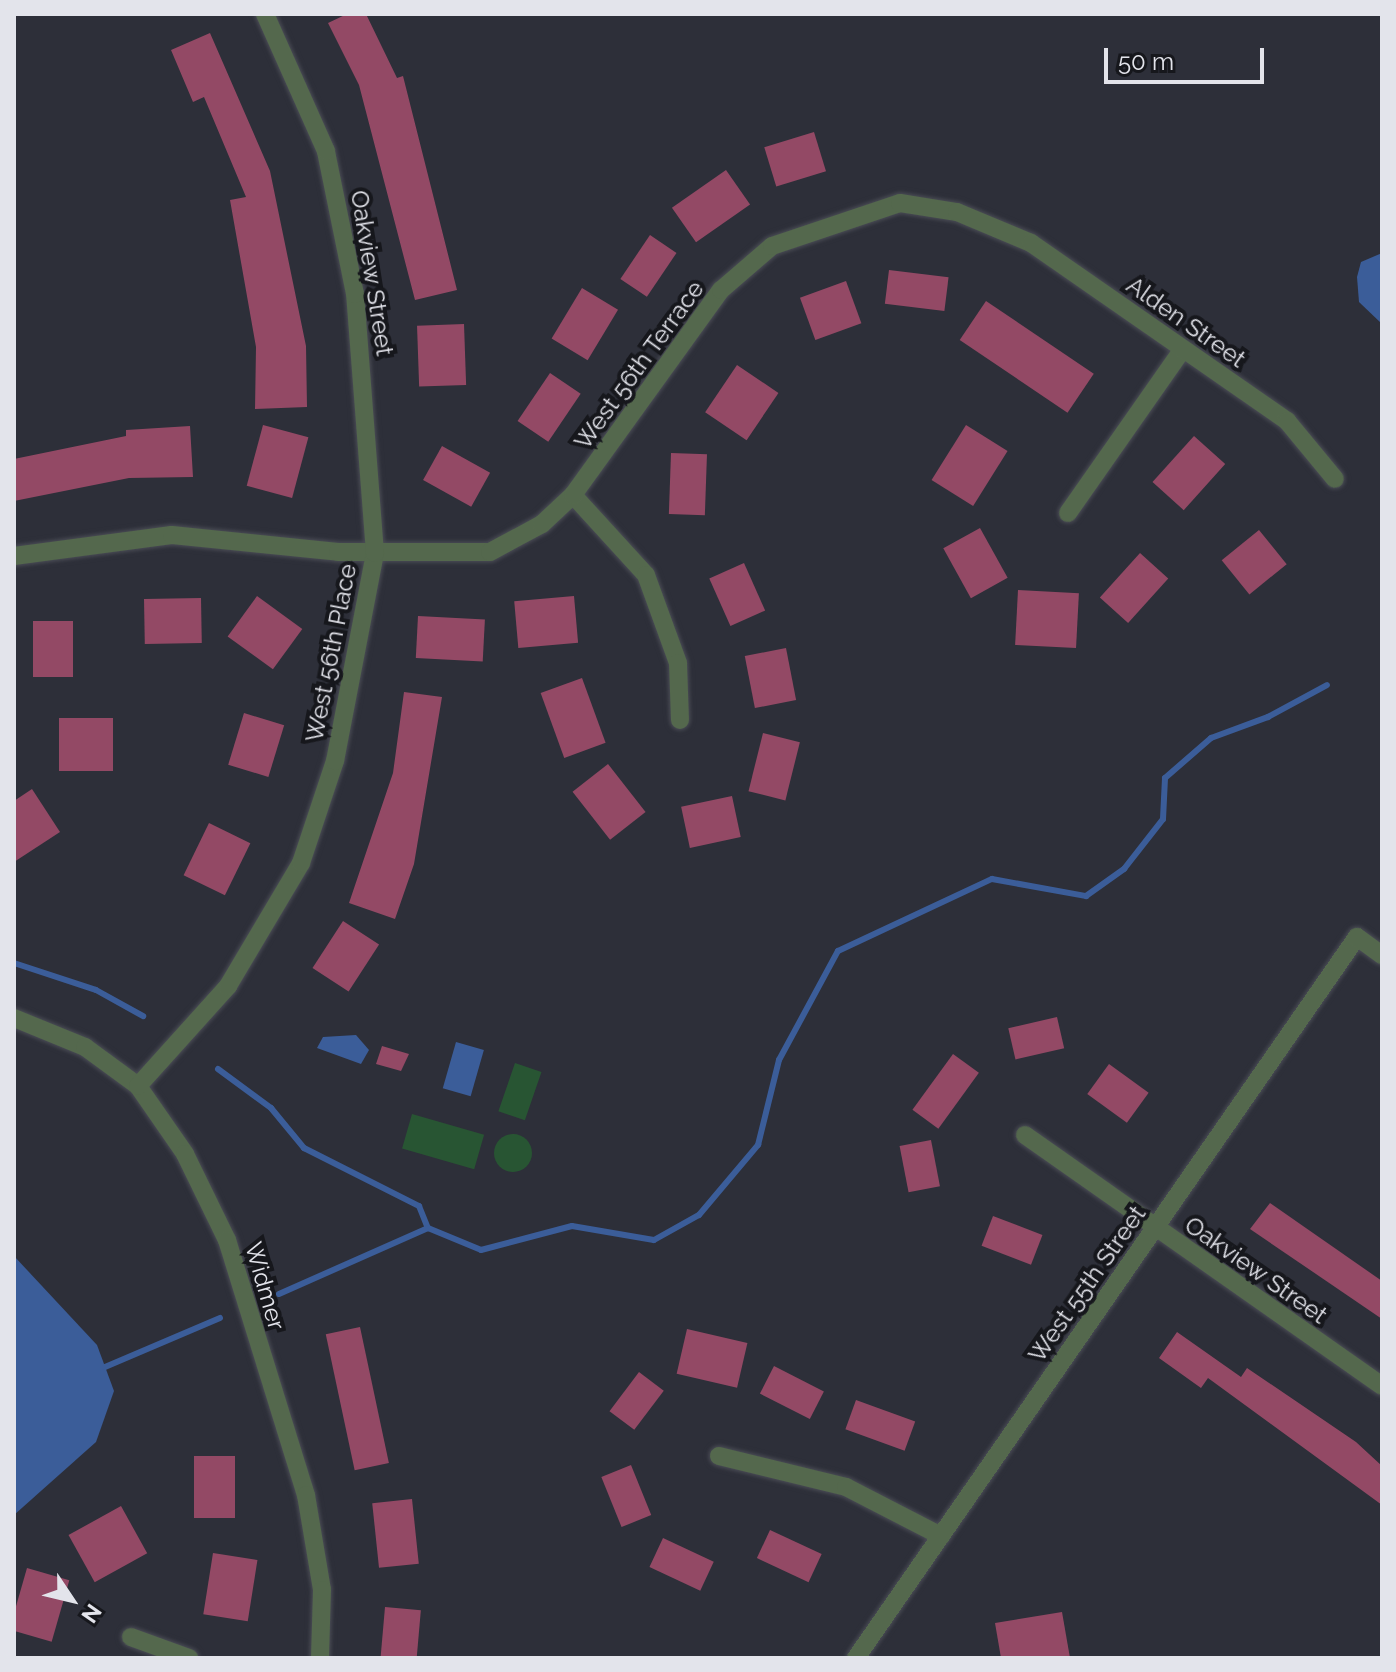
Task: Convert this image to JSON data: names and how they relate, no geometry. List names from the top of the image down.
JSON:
{
  "streets": {
    "street": [
      "Oakview Street",
      "Alden Street",
      "West 56th Terrace",
      "West 56th Place",
      "West 55th Street",
      "Widmer"
    ]
  },
  "crossings": [
    ["Oakview Street", "West 56th Terrace"],
    ["Oakview Street", "West 56th Place"],
    ["Oakview Street", "West 55th Street"],
    ["Alden Street", "West 56th Terrace"],
    ["West 56th Terrace", "West 56th Place"],
    ["West 56th Place", "Widmer"]
  ],
  "scale_bar": "50 m",
  "north": "bottom right"
}
